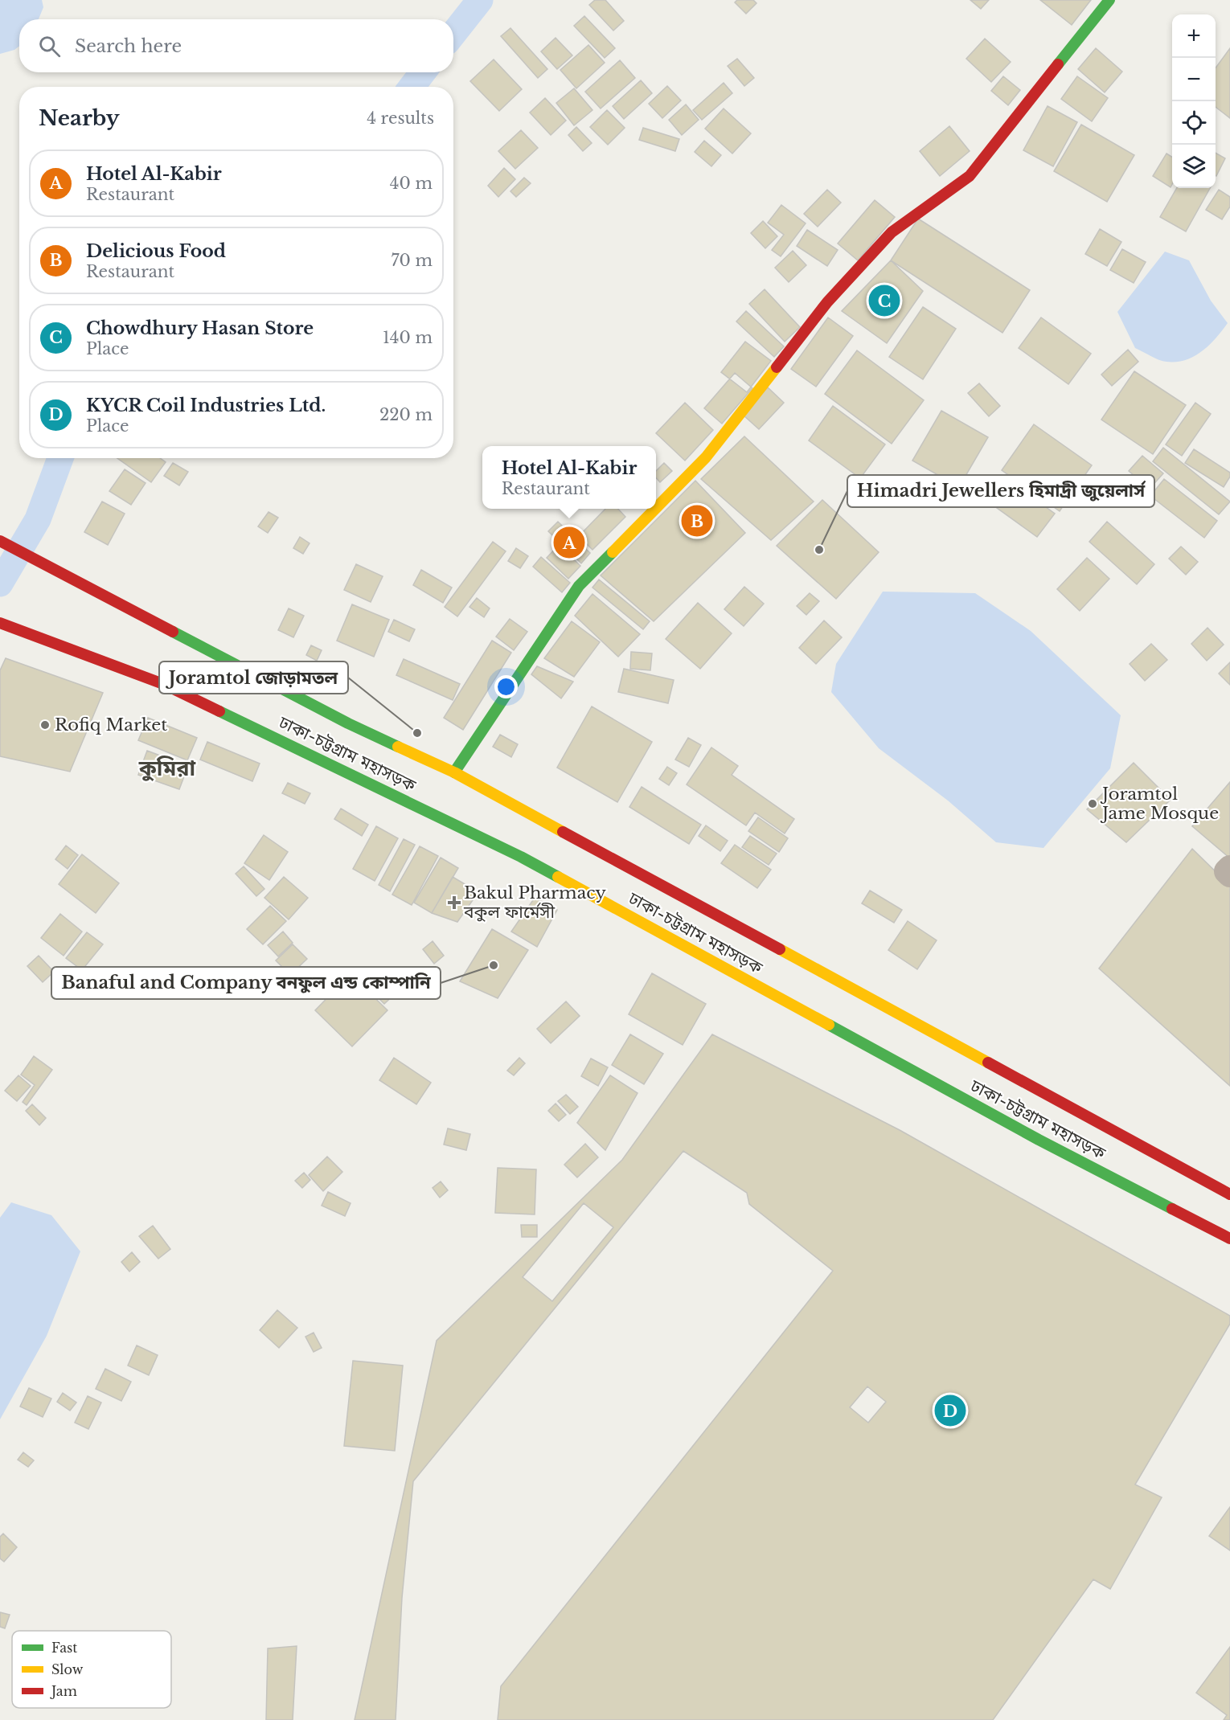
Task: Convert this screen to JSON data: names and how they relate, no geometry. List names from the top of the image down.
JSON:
{
  "streets": {
    "main road": ["ঢাকা-চট্টগ্রাম মহাসড়ক"]
  },
  "districts": ["কুমিরা"],
  "places": {
    "other": [
      "Himadri Jewellers হিমাদ্রী জুয়েলার্স",
      "Rofiq Market",
      "Joramtol জোড়ামতল",
      "Joramtol Jame Mosque",
      "Banaful and Company বনফুল এন্ড কোম্পানি"
    ],
    "health": ["Bakul Pharmacy বকুল ফার্মেসী"]
  },
  "legend": ["Fast", "Slow", "Jam"],
  "page": {
    "map_buttons": ["+", "−"],
    "search": "Search here",
    "heading": ["Nearby", "4 results"],
    "list": [
      {
        "mark": "A",
        "name": "Hotel Al-Kabir",
        "note": "Restaurant",
        "value": "40 m"
      },
      {
        "mark": "B",
        "name": "Delicious Food",
        "note": "Restaurant",
        "value": "70 m"
      },
      {
        "mark": "C",
        "name": "Chowdhury Hasan Store",
        "note": "Place",
        "value": "140 m"
      },
      {
        "mark": "D",
        "name": "KYCR Coil Industries Ltd.",
        "note": "Place",
        "value": "220 m"
      }
    ],
    "pins": [
      "C",
      "B",
      "A",
      "D"
    ],
    "popup": ["Hotel Al-Kabir", "Restaurant"]
  }
}
